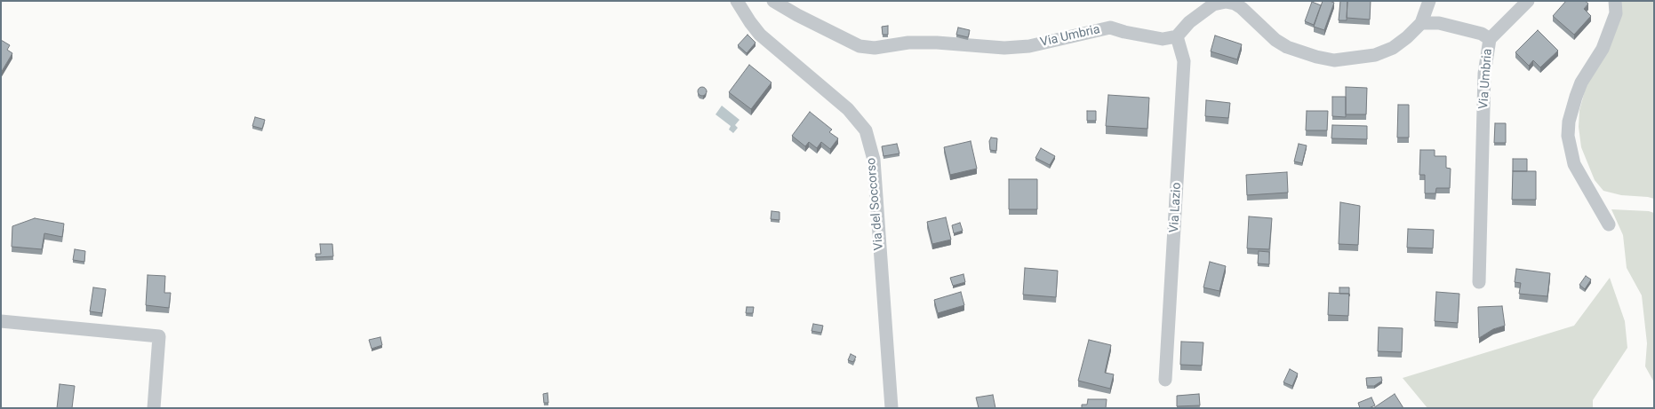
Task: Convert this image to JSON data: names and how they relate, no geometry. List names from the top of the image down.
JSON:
{
  "streets": {
    "street": ["Via Umbria", "Via del Soccorso", "Via Lazio"]
  },
  "crossings": [
    ["Via Umbria", "Via Lazio"]
  ]
}
